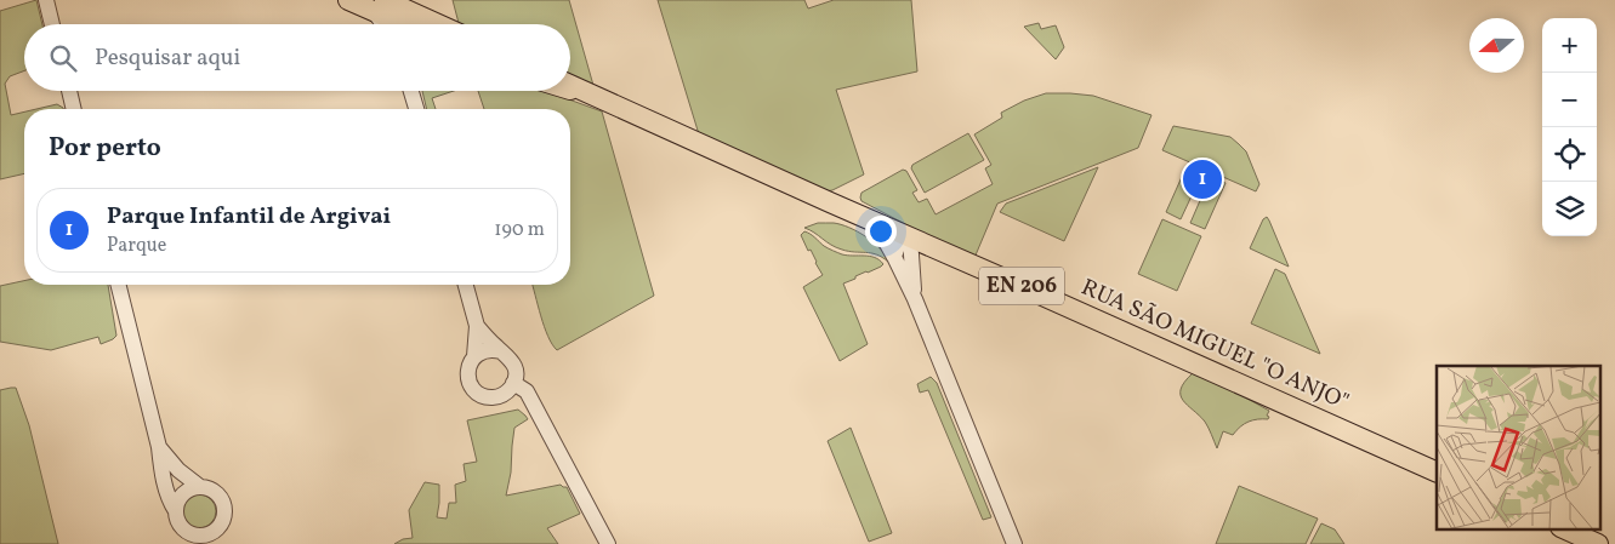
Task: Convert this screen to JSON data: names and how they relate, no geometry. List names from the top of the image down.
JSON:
{
  "streets": {
    "main road": ["EN 206", "RUA SÃO MIGUEL \"O ANJO\""]
  },
  "north": "left",
  "page": {
    "map_buttons": ["+", "−"],
    "search": "Pesquisar aqui",
    "heading": "Por perto",
    "pins": "1",
    "list": [
      {
        "mark": "1",
        "name": "Parque Infantil de Argivai",
        "note": "Parque",
        "value": "190 m"
      }
    ]
  }
}
